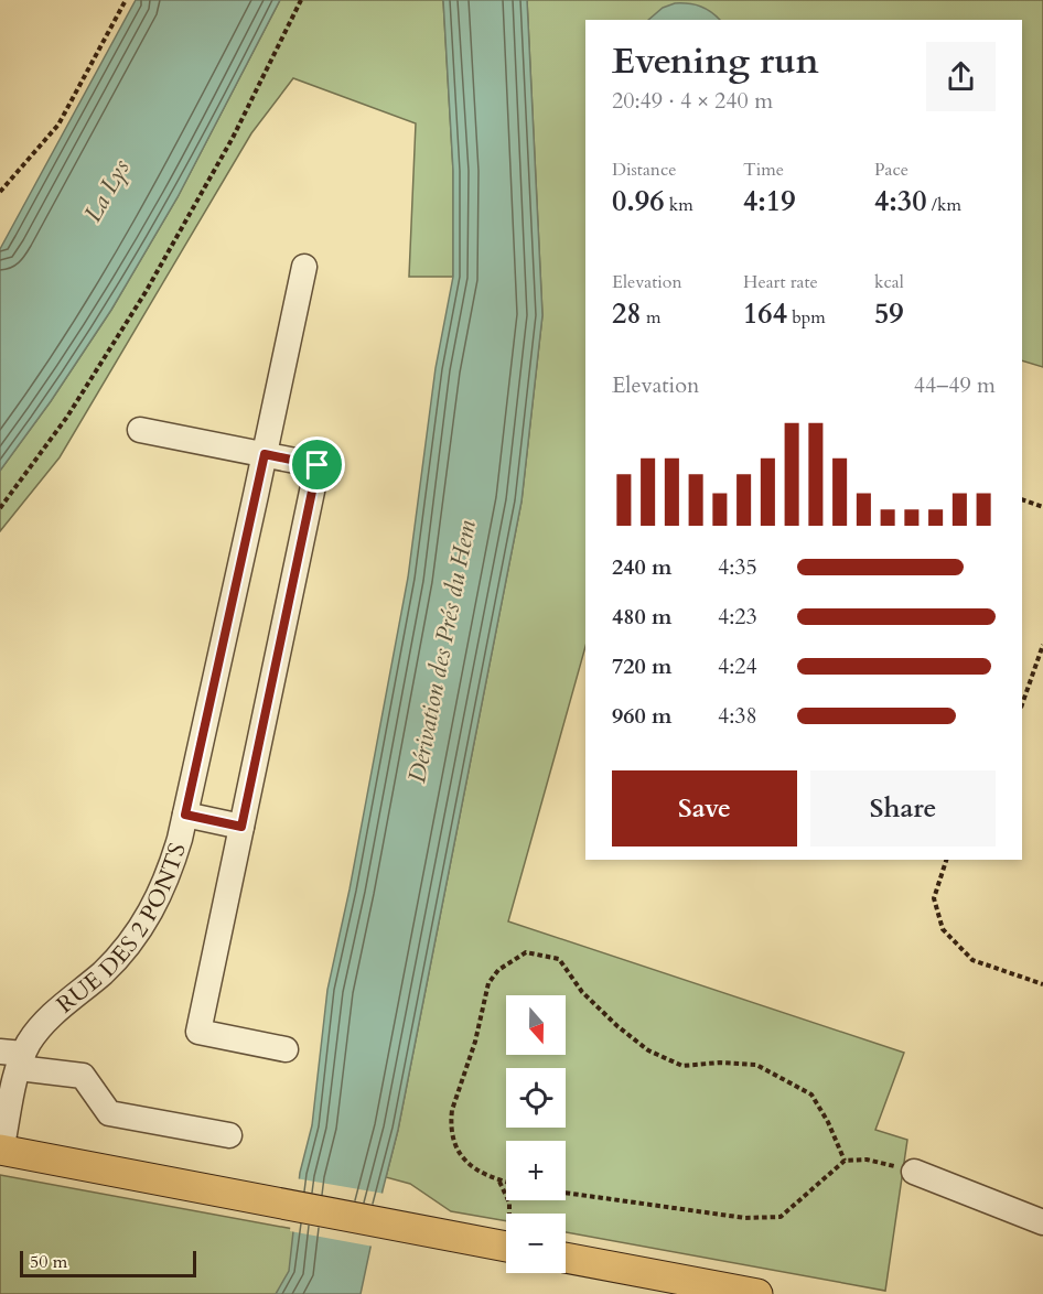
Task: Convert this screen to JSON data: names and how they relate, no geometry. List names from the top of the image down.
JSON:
{
  "streets": {
    "street": ["RUE DES 2 PONTS"]
  },
  "water": ["La Lys", "Dérivation des Prés du Hem"],
  "scale_bar": "50 m",
  "north": "bottom",
  "page": {
    "heading": ["Evening run", "20:49 · 4 × 240 m"],
    "stats": [
      ["Distance", "0.96 km"],
      ["Time", "4:19"],
      ["Pace", "4:30 /km"],
      ["Elevation", "28 m"],
      ["Heart rate", "164 bpm"],
      ["kcal", "59"]
    ],
    "chart": ["Elevation", "44–49 m"],
    "list": [
      {
        "name": "240 m",
        "note": "4:35"
      },
      {
        "name": "480 m",
        "note": "4:23"
      },
      {
        "name": "720 m",
        "note": "4:24"
      },
      {
        "name": "960 m",
        "note": "4:38"
      }
    ],
    "buttons": ["Save", "Share"],
    "map_buttons": ["+", "−"],
    "scale": "50 m"
  }
}
